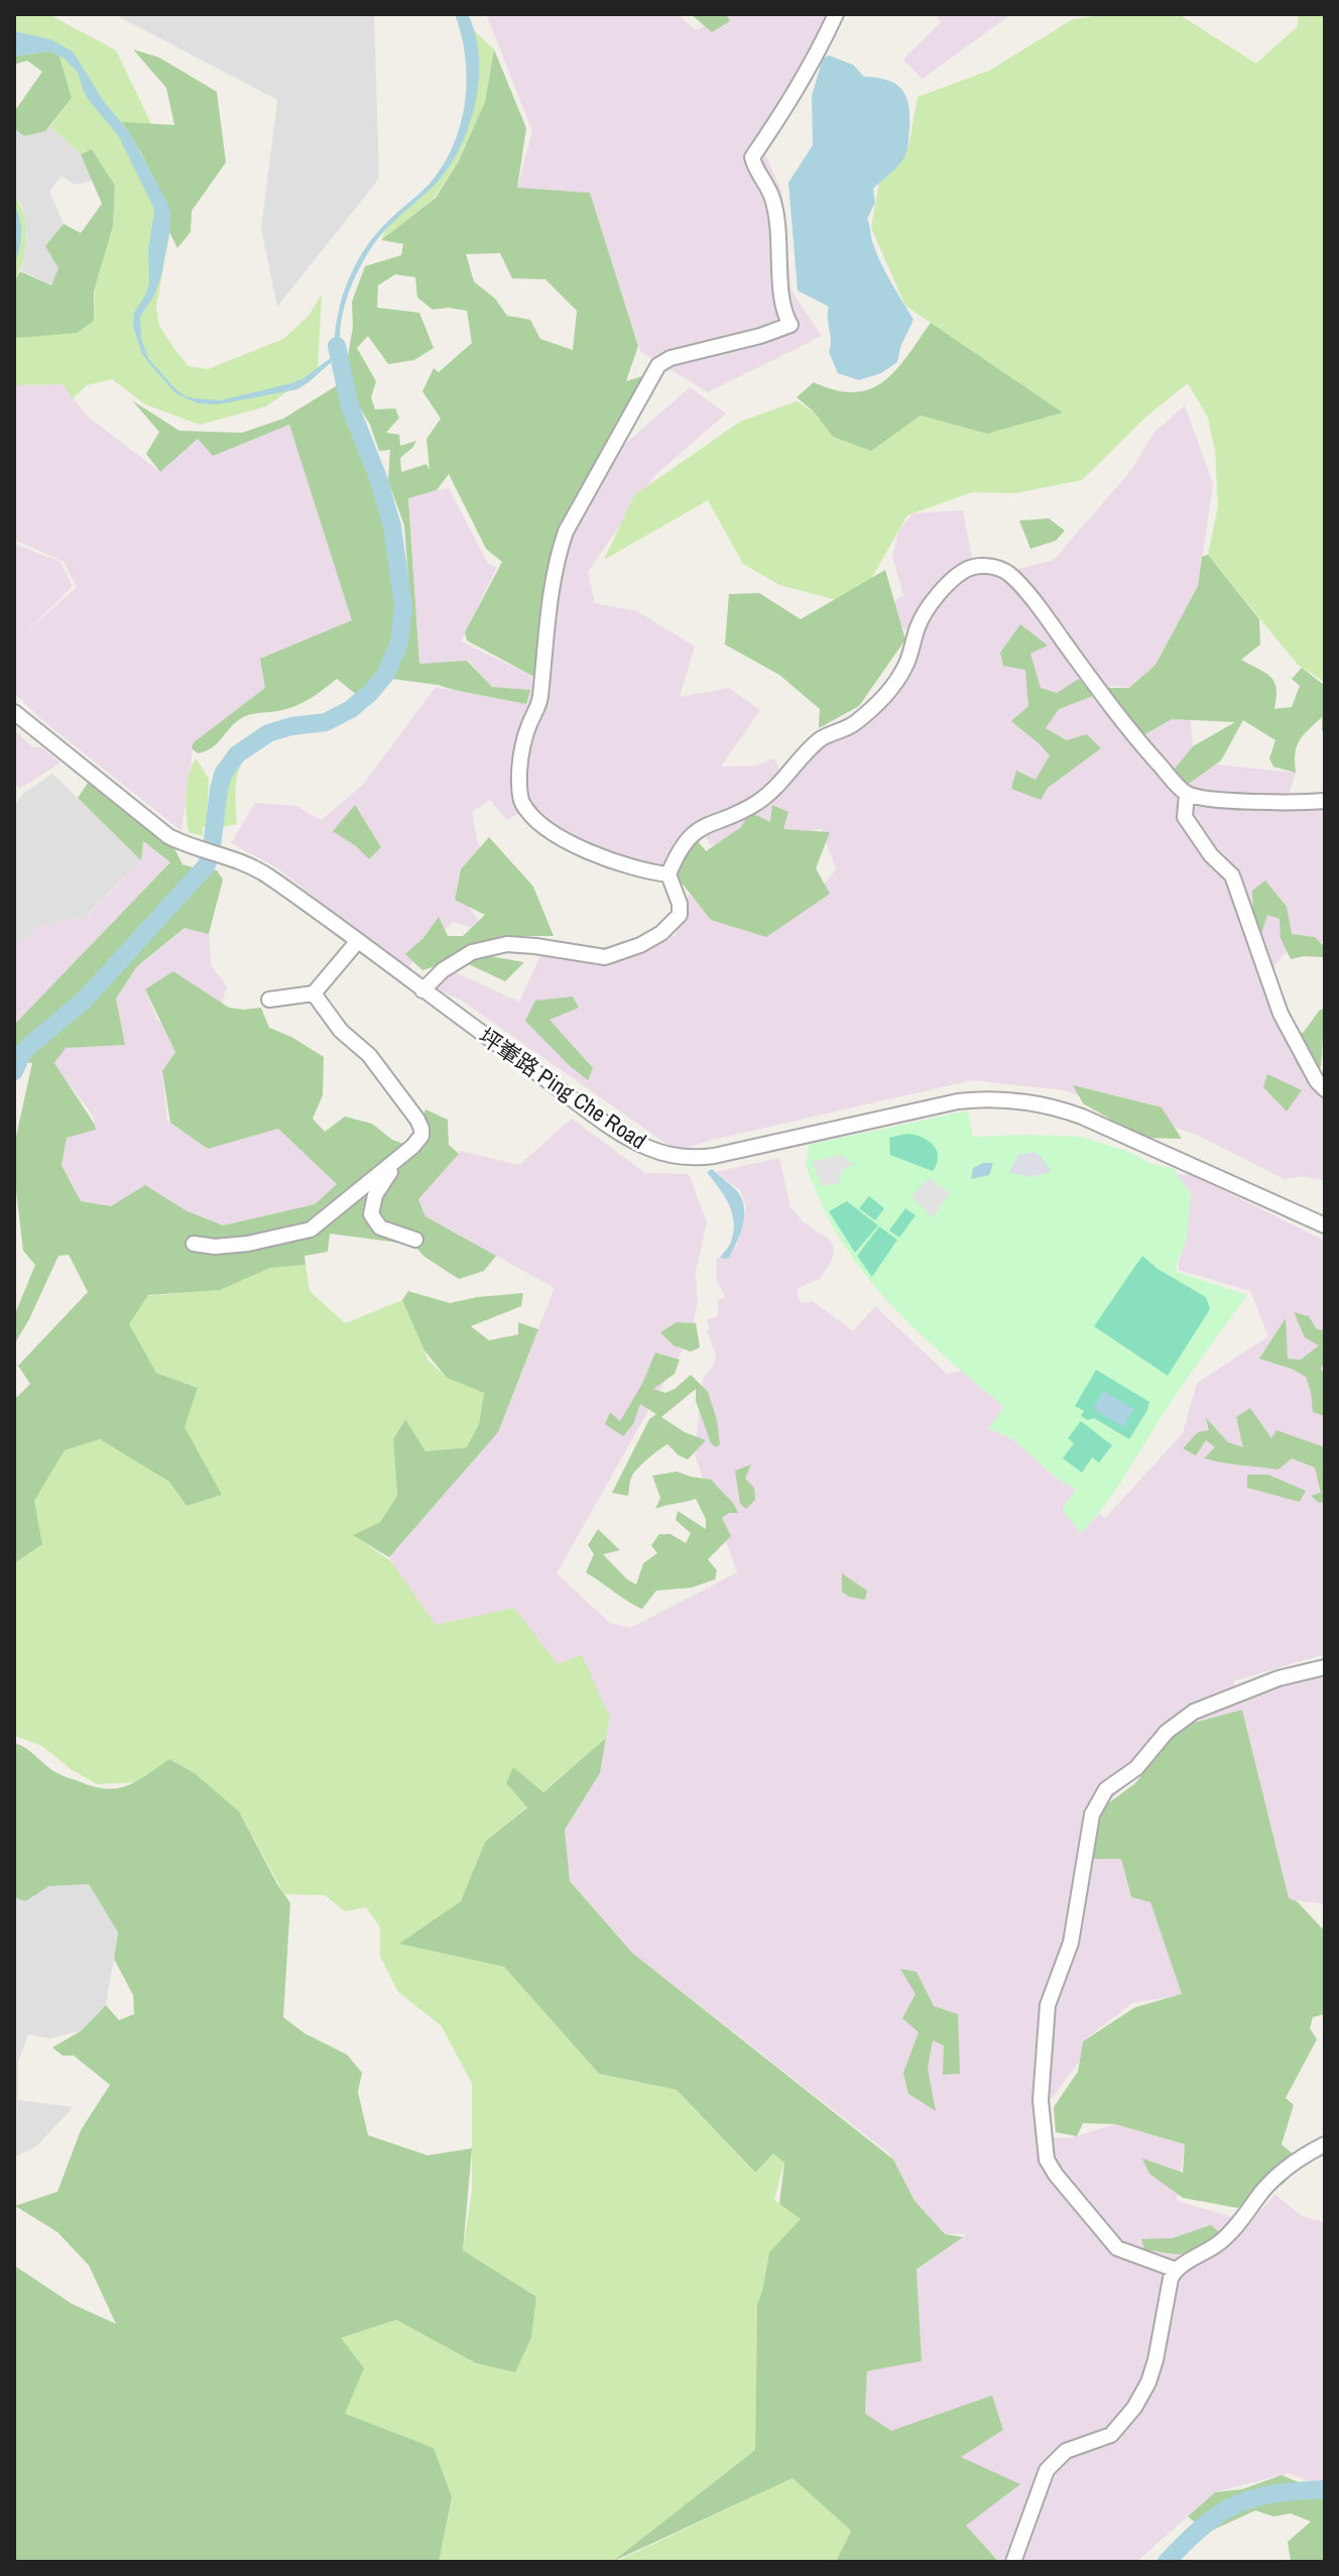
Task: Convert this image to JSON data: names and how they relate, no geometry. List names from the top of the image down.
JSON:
{
  "streets": {
    "street": ["坪輋路 Ping Che Road"]
  }
}
